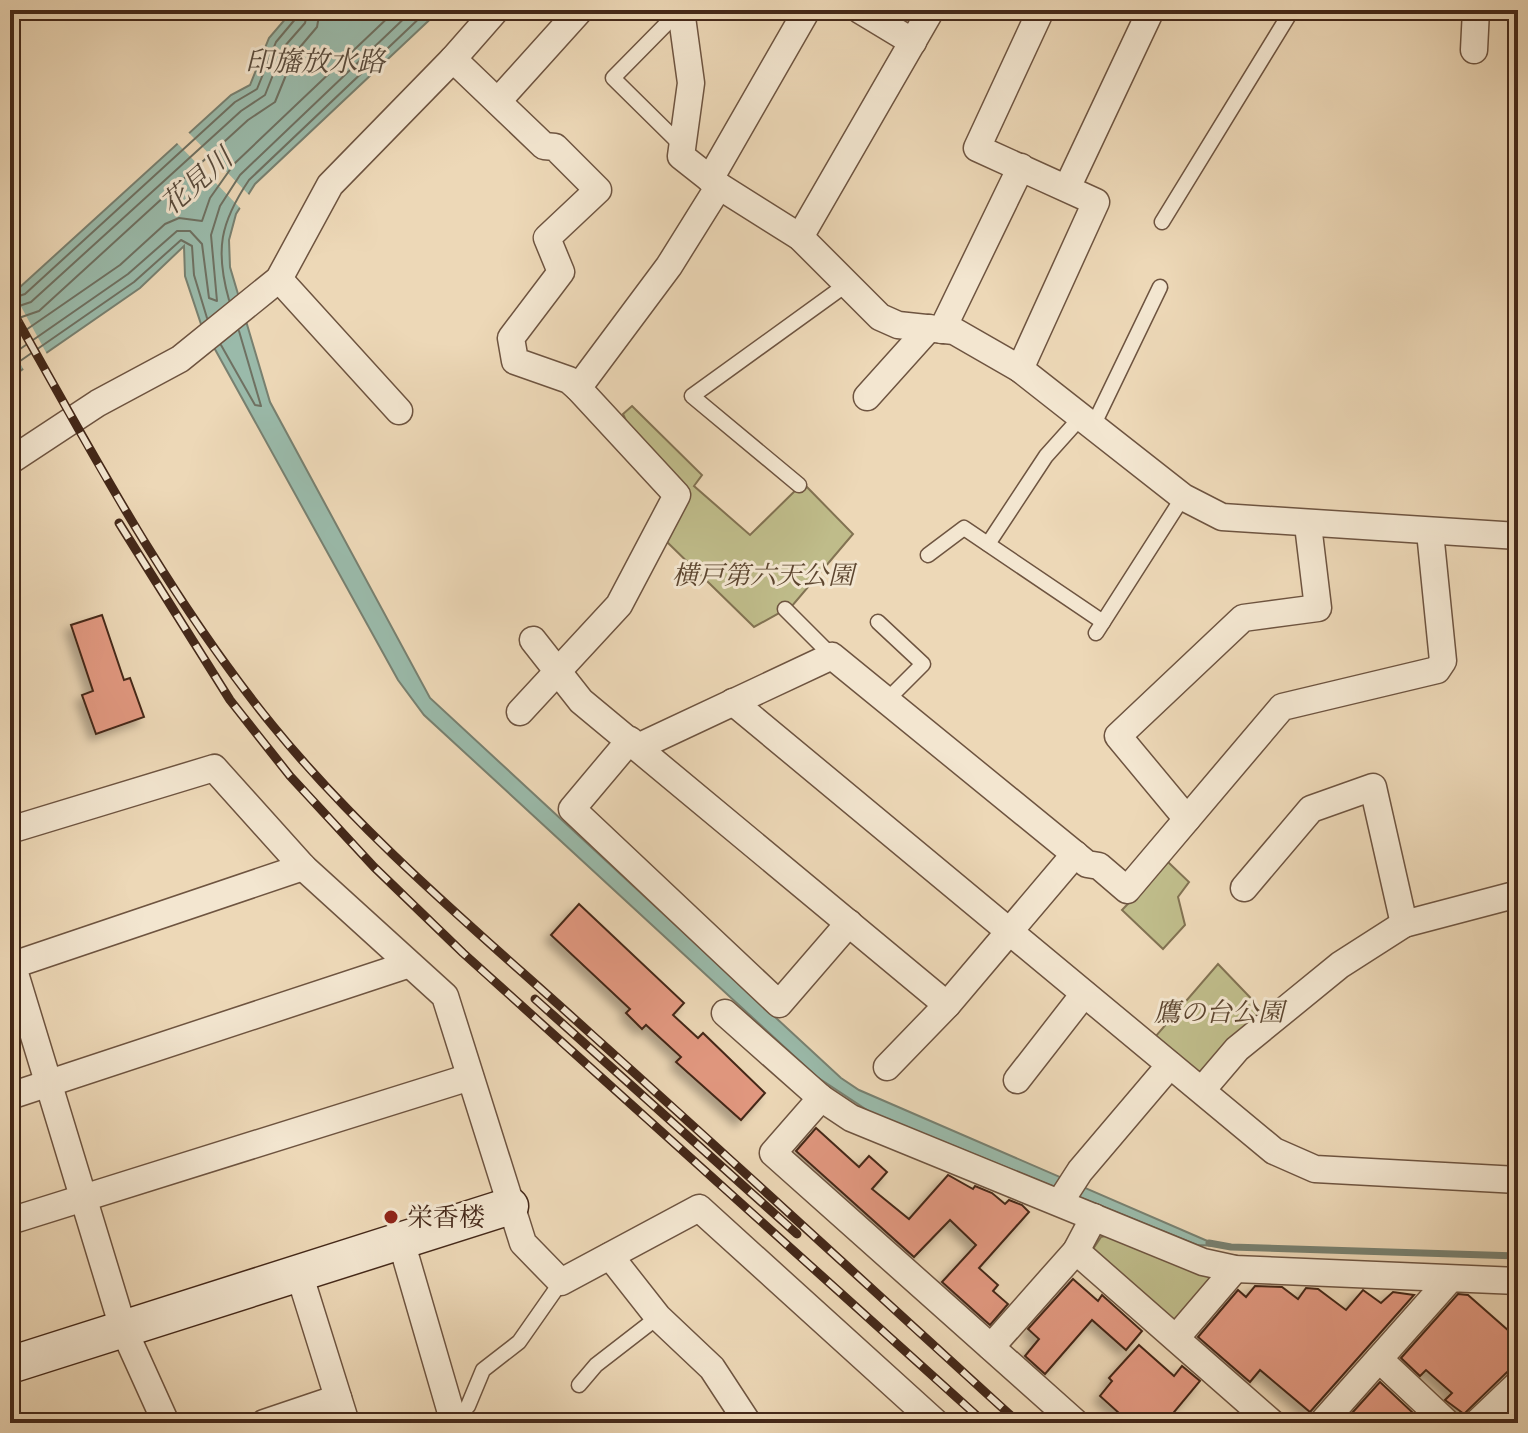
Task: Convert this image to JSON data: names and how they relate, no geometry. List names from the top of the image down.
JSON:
{
  "water": ["印旛放水路", "花見川"],
  "parks": ["横戸第六天公園", "鷹の台公園"],
  "places": ["栄香楼"]
}
